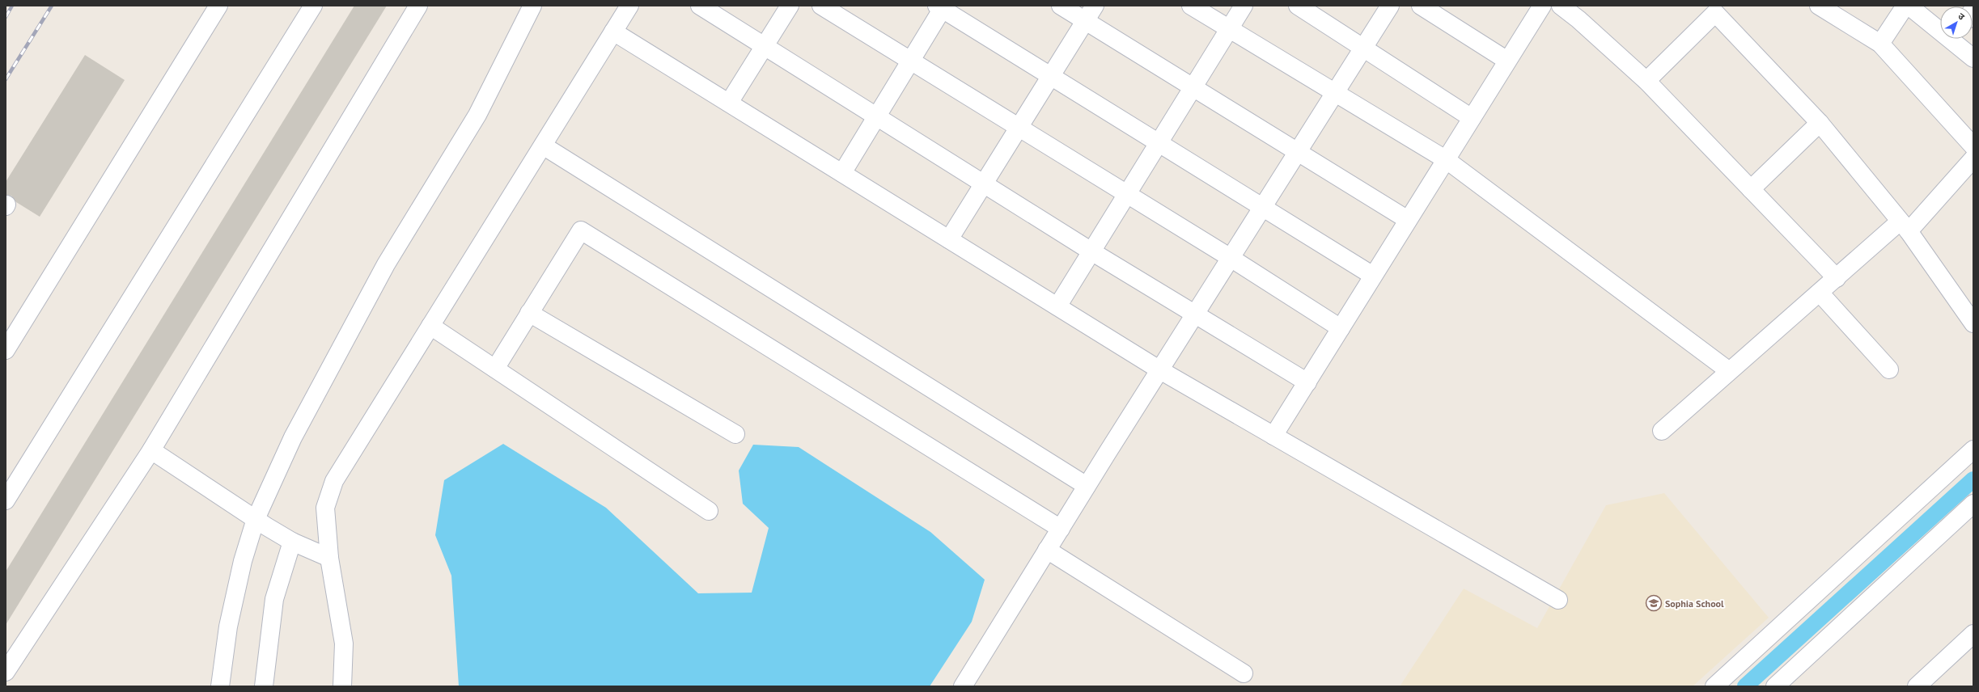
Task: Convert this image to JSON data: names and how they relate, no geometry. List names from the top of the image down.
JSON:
{
  "places": {
    "school or university": ["Sophia School"]
  },
  "north": "top right"
}
